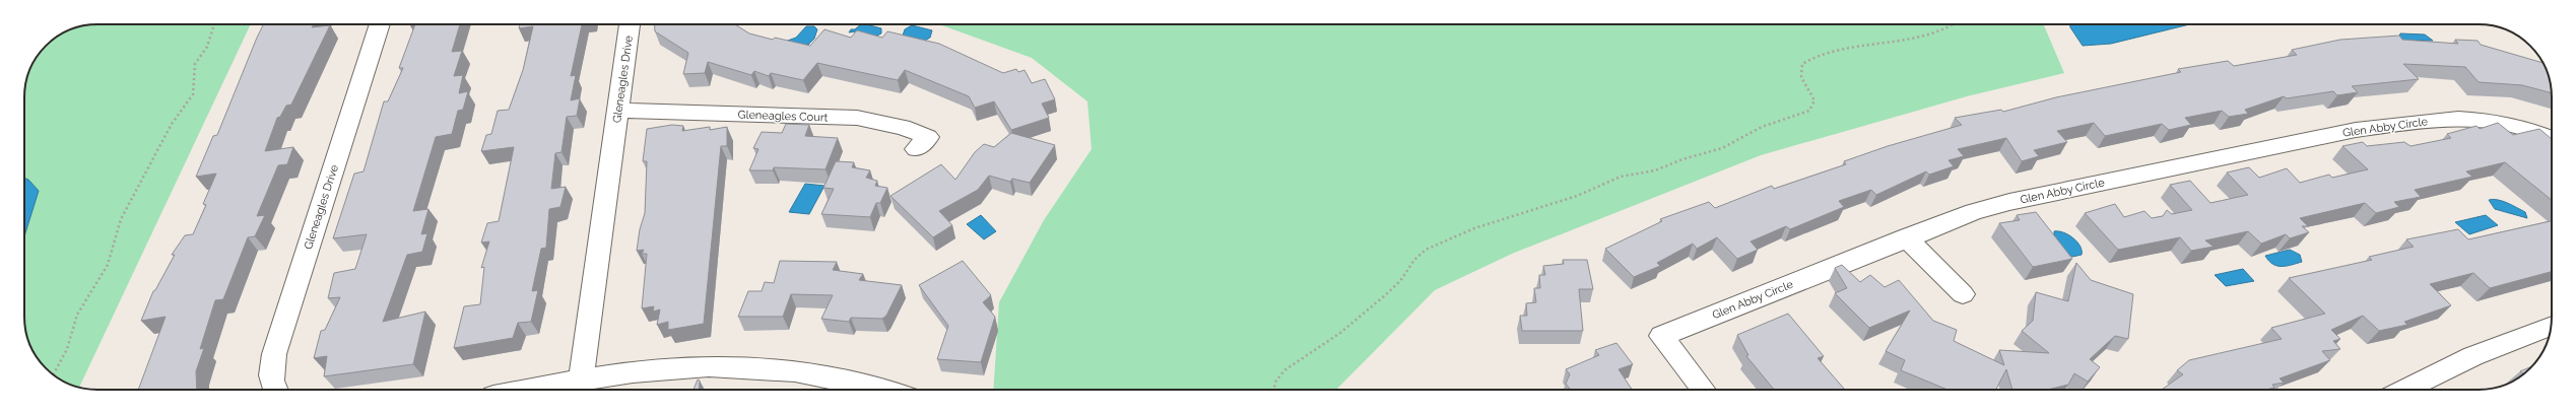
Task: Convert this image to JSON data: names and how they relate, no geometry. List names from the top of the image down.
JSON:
{
  "streets": {
    "street": ["Gleneagles Drive", "Gleneagles Court", "Glen Abby Circle"]
  },
  "crossings": [
    ["Gleneagles Drive", "Gleneagles Court"]
  ]
}
